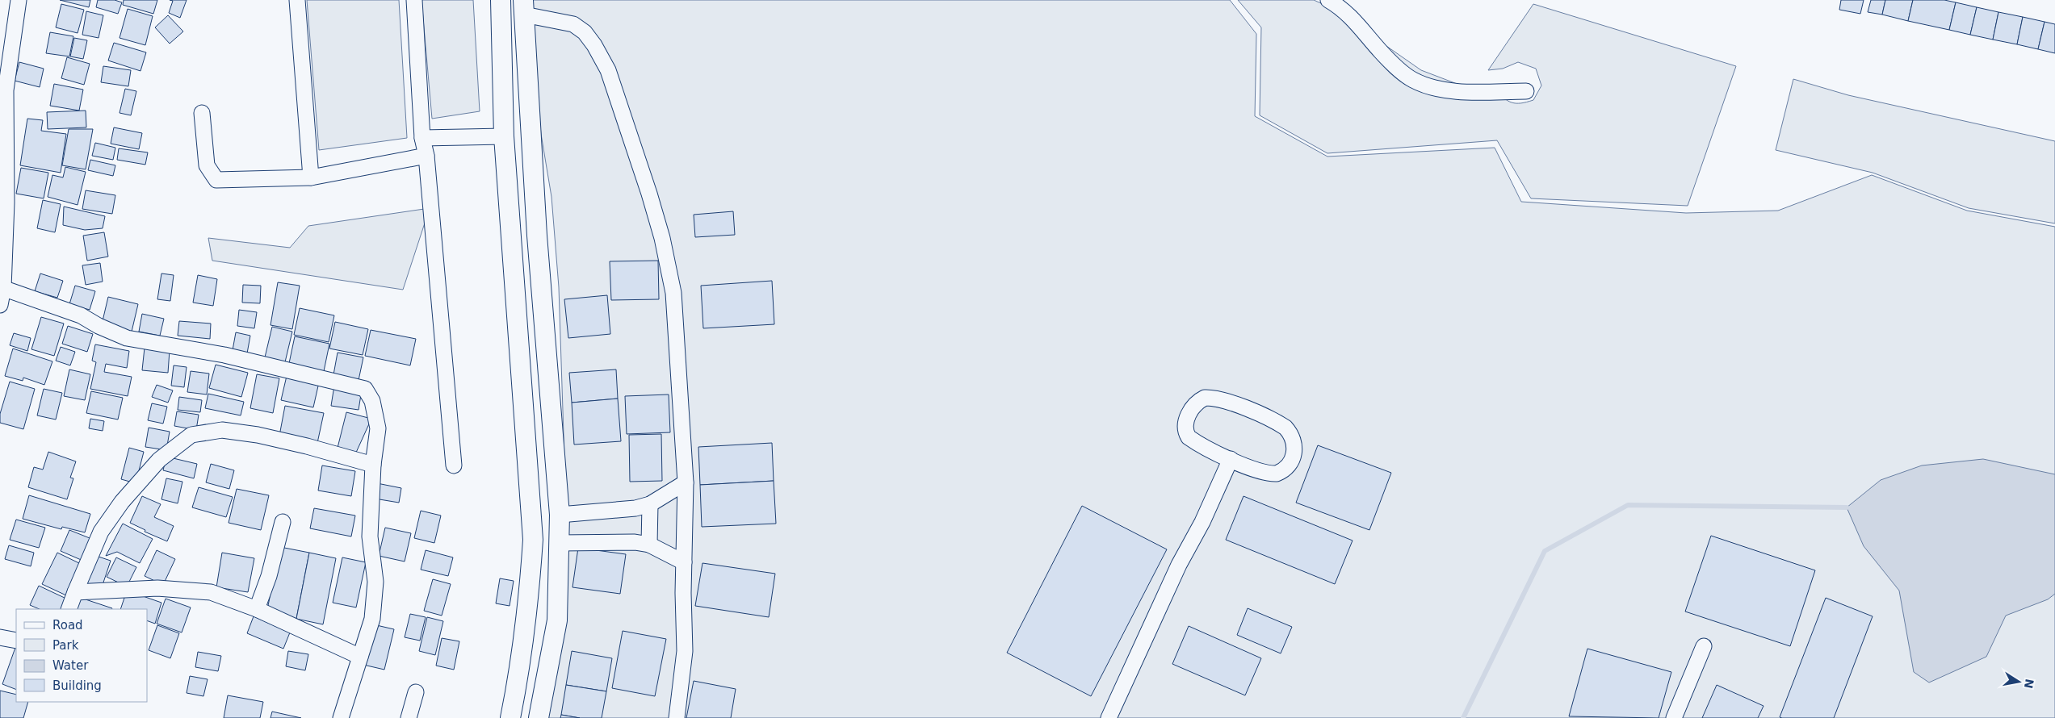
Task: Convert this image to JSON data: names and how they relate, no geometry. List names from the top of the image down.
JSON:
{
  "legend": [
    "Road",
    "Park",
    "Water",
    "Building"
  ],
  "north": "right"
}
